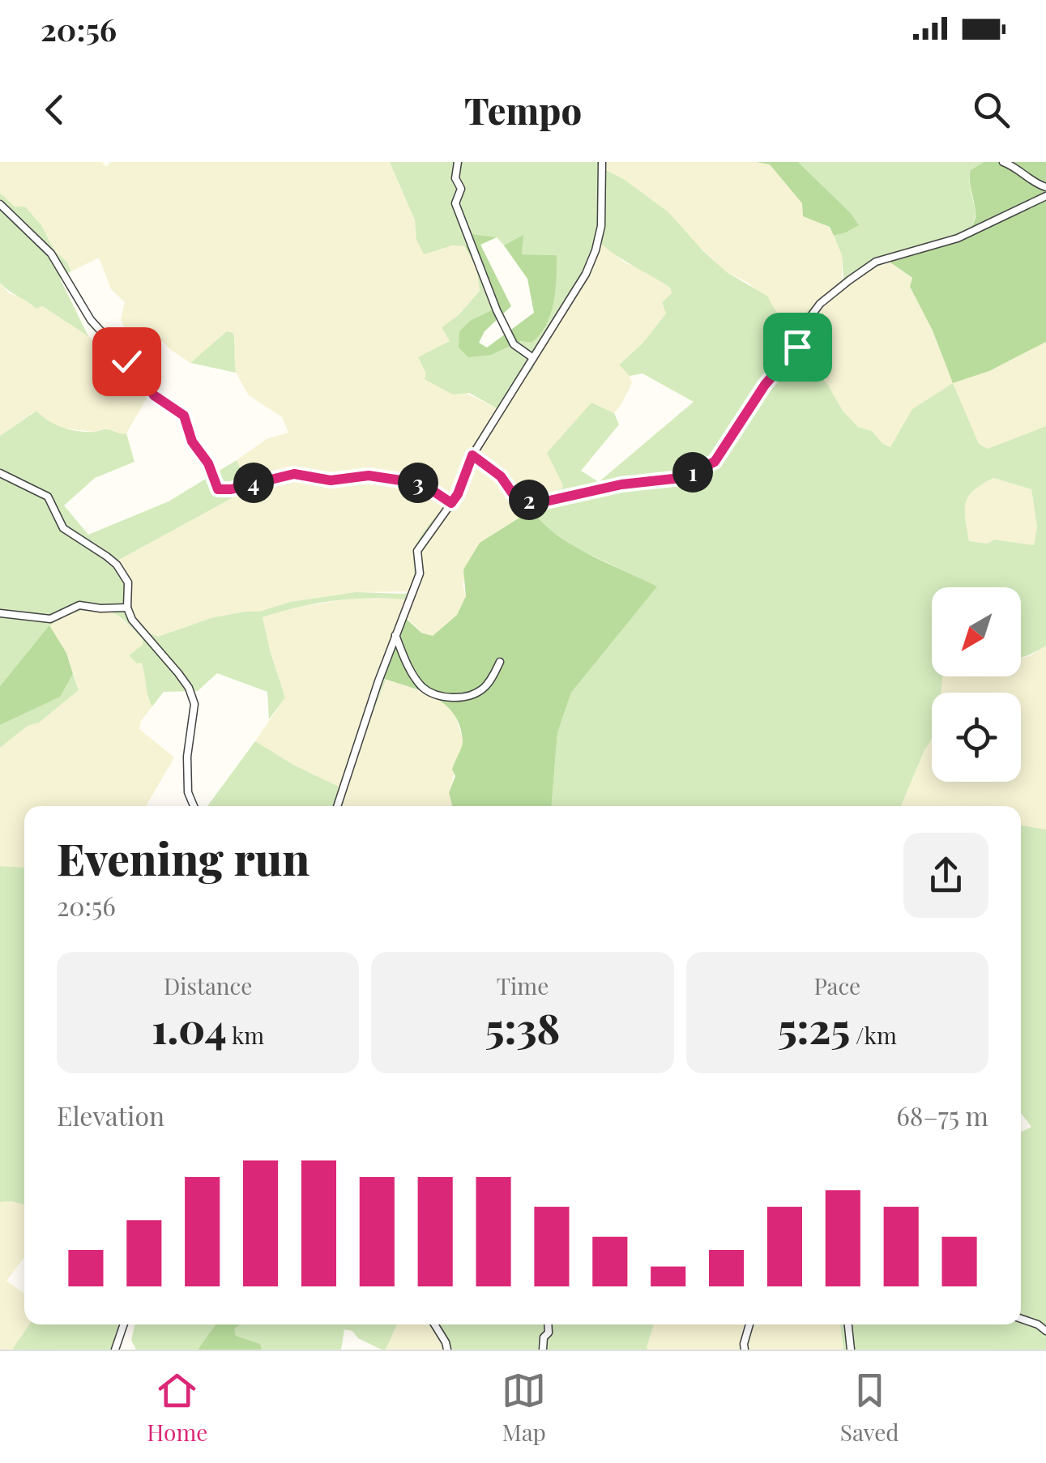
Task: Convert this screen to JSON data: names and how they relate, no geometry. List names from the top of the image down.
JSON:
{
  "north": "bottom left",
  "page": {
    "status": "20:56",
    "header": "Tempo",
    "pins": [
      "1",
      "3",
      "4",
      "2"
    ],
    "heading": ["Evening run", "20:56"],
    "stats": [
      ["Distance", "1.04 km"],
      ["Time", "5:38"],
      ["Pace", "5:25 /km"]
    ],
    "chart": ["Elevation", "68–75 m"],
    "tabs": ["Home", "Map", "Saved"]
  }
}
